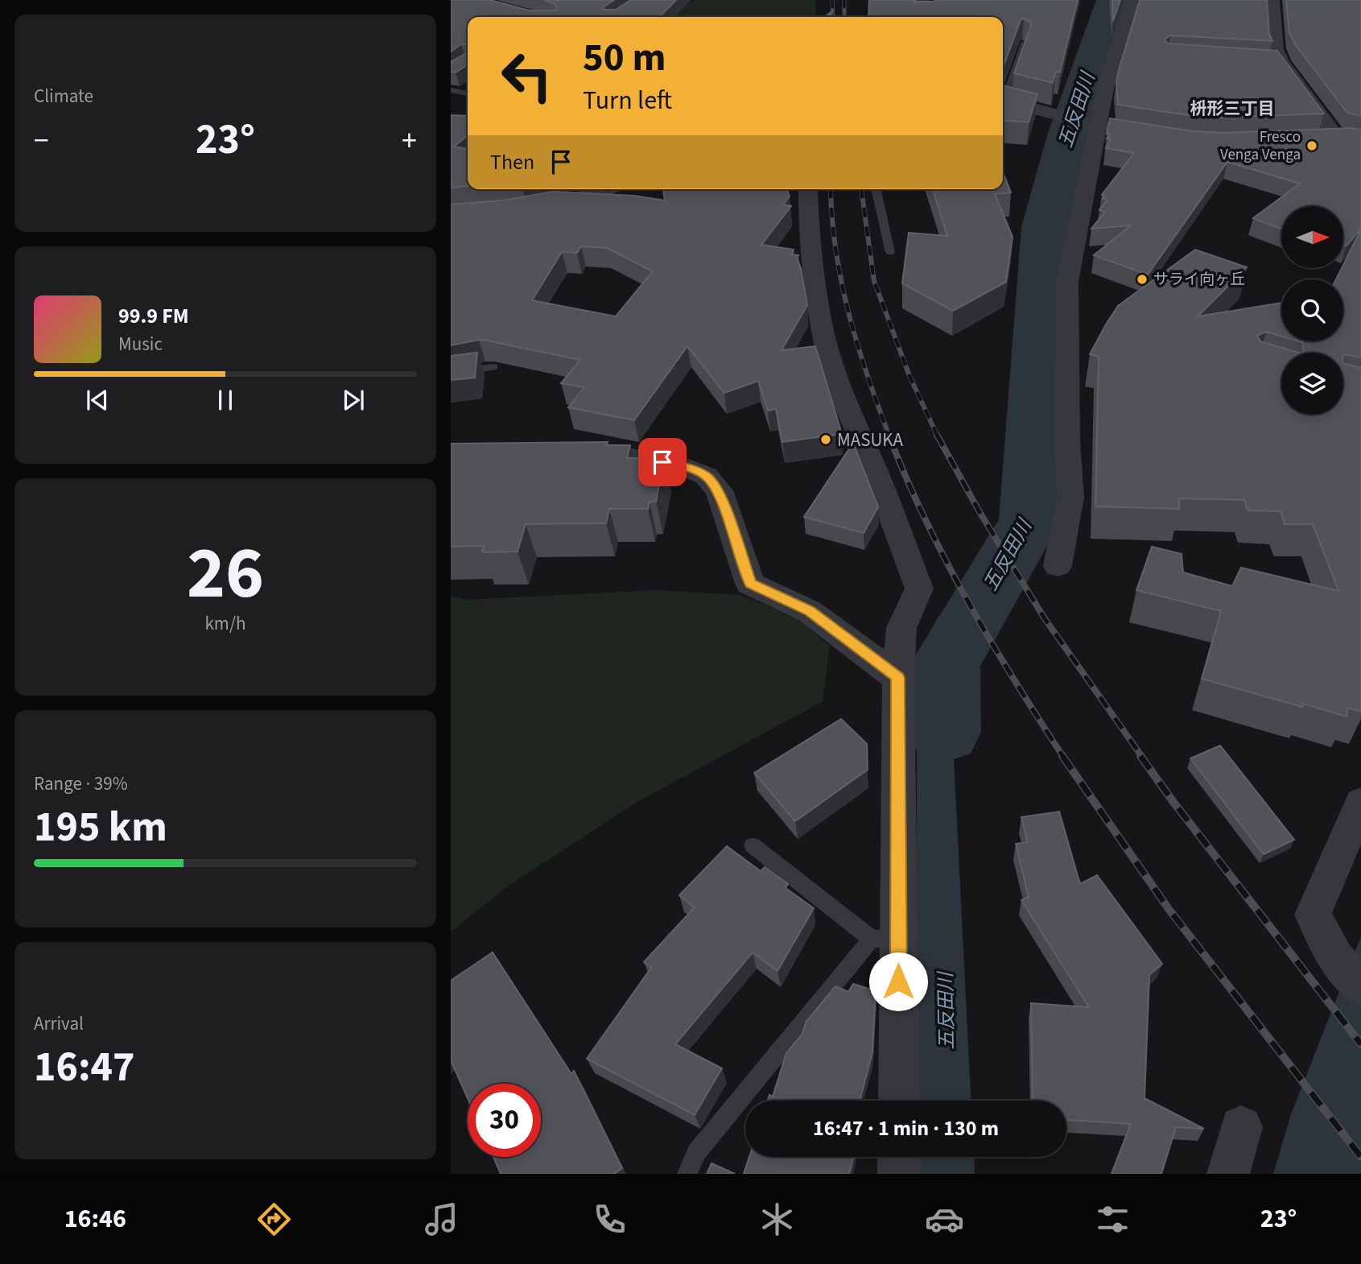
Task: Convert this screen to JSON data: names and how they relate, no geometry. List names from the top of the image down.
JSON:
{
  "districts": ["枡形三丁目"],
  "water": ["五反田川"],
  "places": ["Fresco Venga Venga", "サライ向ヶ丘", "MASUKA"],
  "north": "right",
  "page": {
    "tile": [
      "Climate",
      ["26", "km/h"],
      ["Range · 39%", "195 km"],
      ["Arrival", "16:47"]
    ],
    "turn": ["50 m", "Turn left"],
    "heat": ["−", "23°", "+"],
    "then": "Then",
    "song": ["99.9 FM", "Music"],
    "limit": "30",
    "trip": "16:47 · 1 min · 130 m",
    "tabs": ["16:46", "23°"]
  }
}
